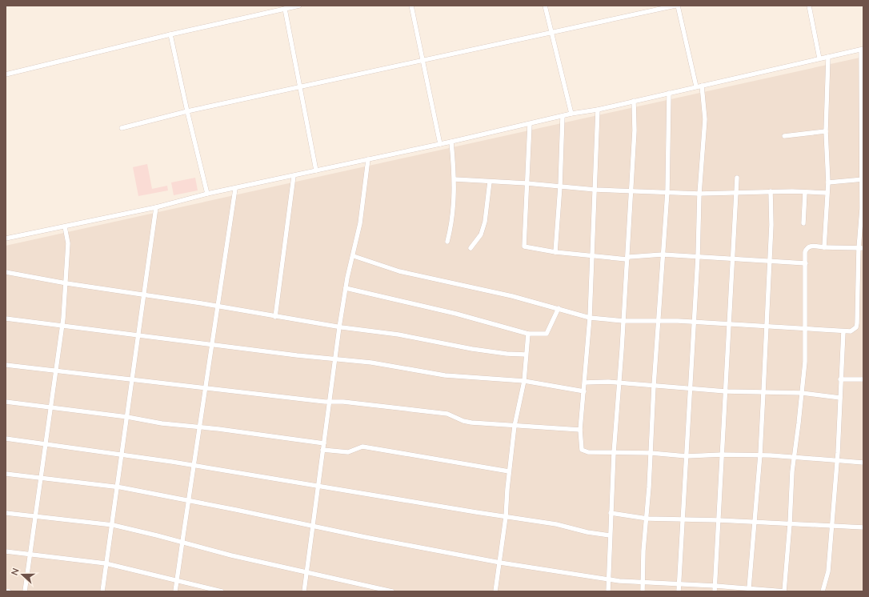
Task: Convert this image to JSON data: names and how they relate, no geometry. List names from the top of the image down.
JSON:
{
  "north": "left"
}
